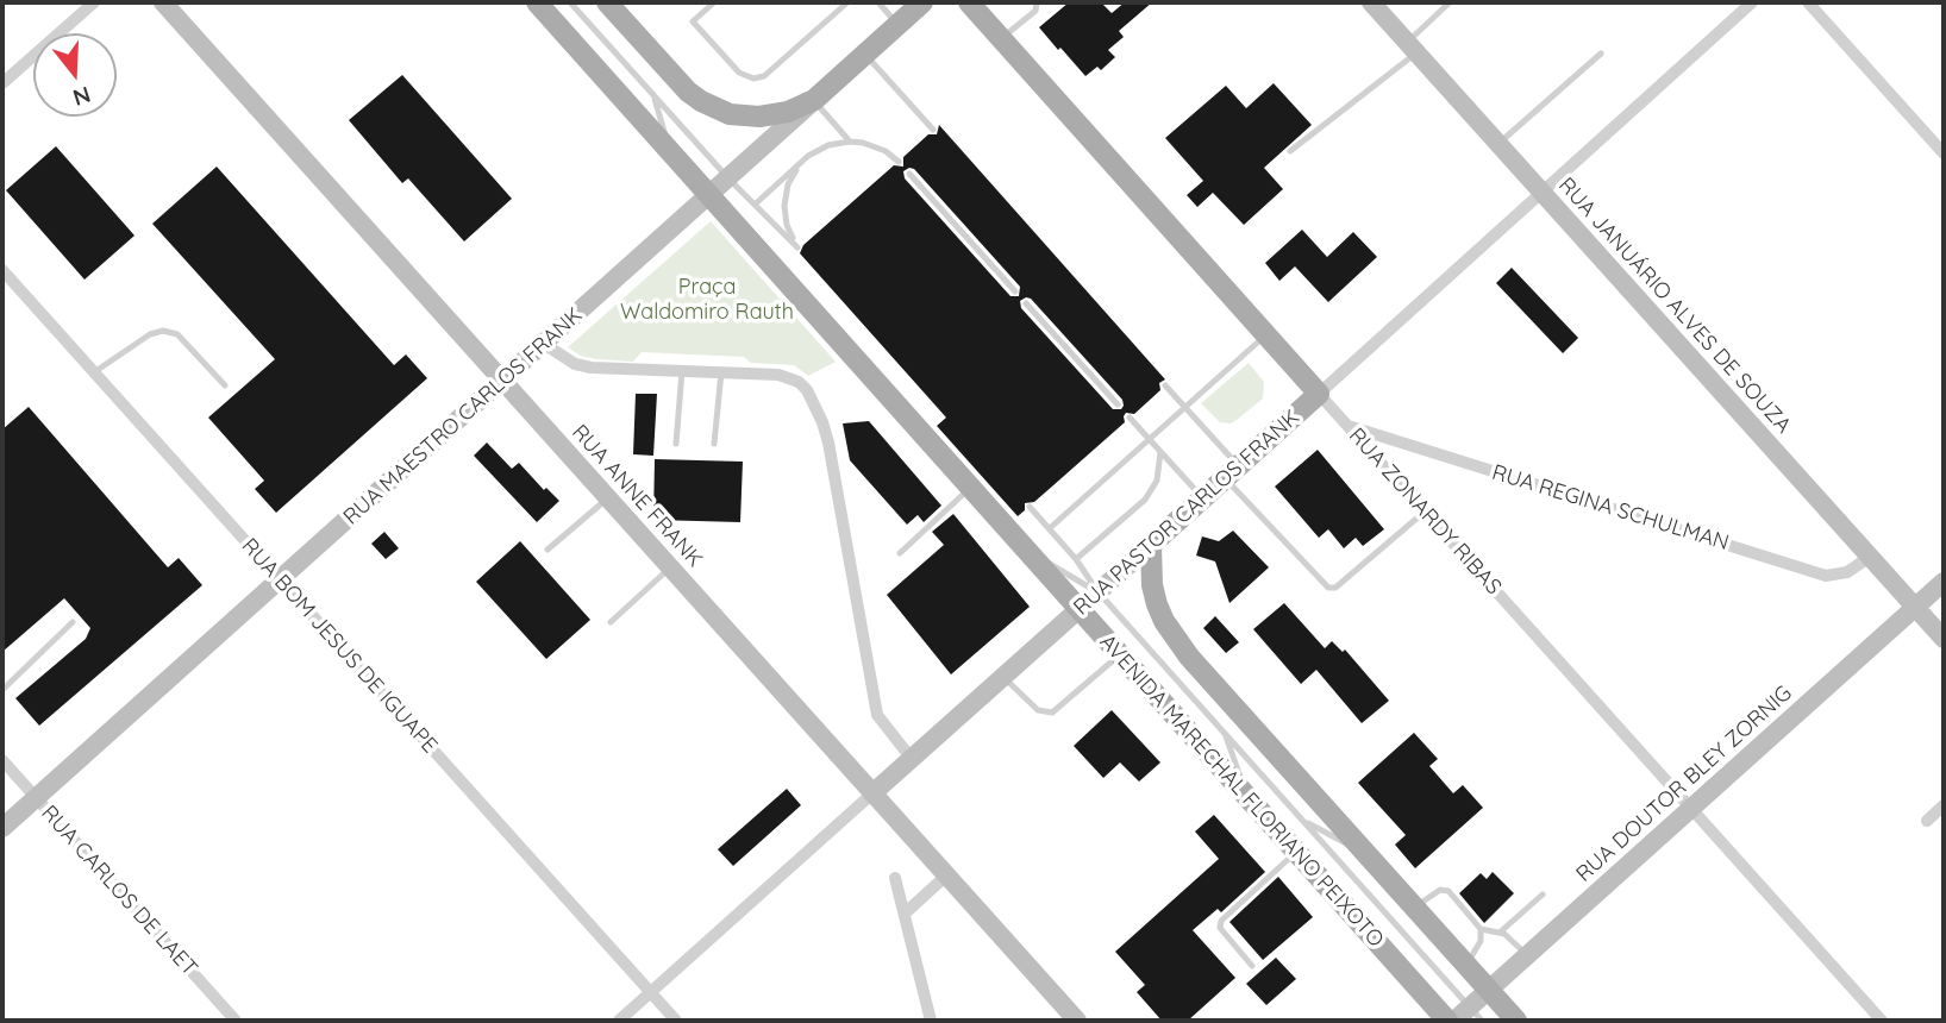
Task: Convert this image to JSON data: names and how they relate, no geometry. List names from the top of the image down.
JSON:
{
  "streets": {
    "main road": [
      "RUA MAESTRO CARLOS FRANK",
      "RUA ZONARDY RIBAS",
      "RUA PASTOR CARLOS FRANK",
      "AVENIDA MARECHAL FLORIANO PEIXOTO"
    ],
    "street": [
      "RUA JANUÁRIO ALVES DE SOUZA",
      "RUA ANNE FRANK",
      "RUA REGINA SCHULMAN",
      "RUA BOM JESUS DE IGUAPE",
      "RUA DOUTOR BLEY ZORNIG",
      "RUA CARLOS DE LAET"
    ]
  },
  "crossings": [
    ["RUA JANUÁRIO ALVES DE SOUZA", "RUA REGINA SCHULMAN"],
    ["RUA JANUÁRIO ALVES DE SOUZA", "RUA PASTOR CARLOS FRANK"],
    ["RUA JANUÁRIO ALVES DE SOUZA", "RUA DOUTOR BLEY ZORNIG"],
    ["RUA MAESTRO CARLOS FRANK", "RUA ANNE FRANK"],
    ["RUA MAESTRO CARLOS FRANK", "RUA BOM JESUS DE IGUAPE"],
    ["RUA MAESTRO CARLOS FRANK", "AVENIDA MARECHAL FLORIANO PEIXOTO"],
    ["RUA MAESTRO CARLOS FRANK", "RUA CARLOS DE LAET"],
    ["RUA ANNE FRANK", "RUA PASTOR CARLOS FRANK"],
    ["RUA REGINA SCHULMAN", "RUA ZONARDY RIBAS"],
    ["RUA ZONARDY RIBAS", "RUA PASTOR CARLOS FRANK"],
    ["RUA ZONARDY RIBAS", "RUA DOUTOR BLEY ZORNIG"],
    ["RUA PASTOR CARLOS FRANK", "RUA BOM JESUS DE IGUAPE"],
    ["RUA PASTOR CARLOS FRANK", "AVENIDA MARECHAL FLORIANO PEIXOTO"]
  ],
  "parks": ["Praça Waldomiro Rauth"],
  "north": "bottom"
}
